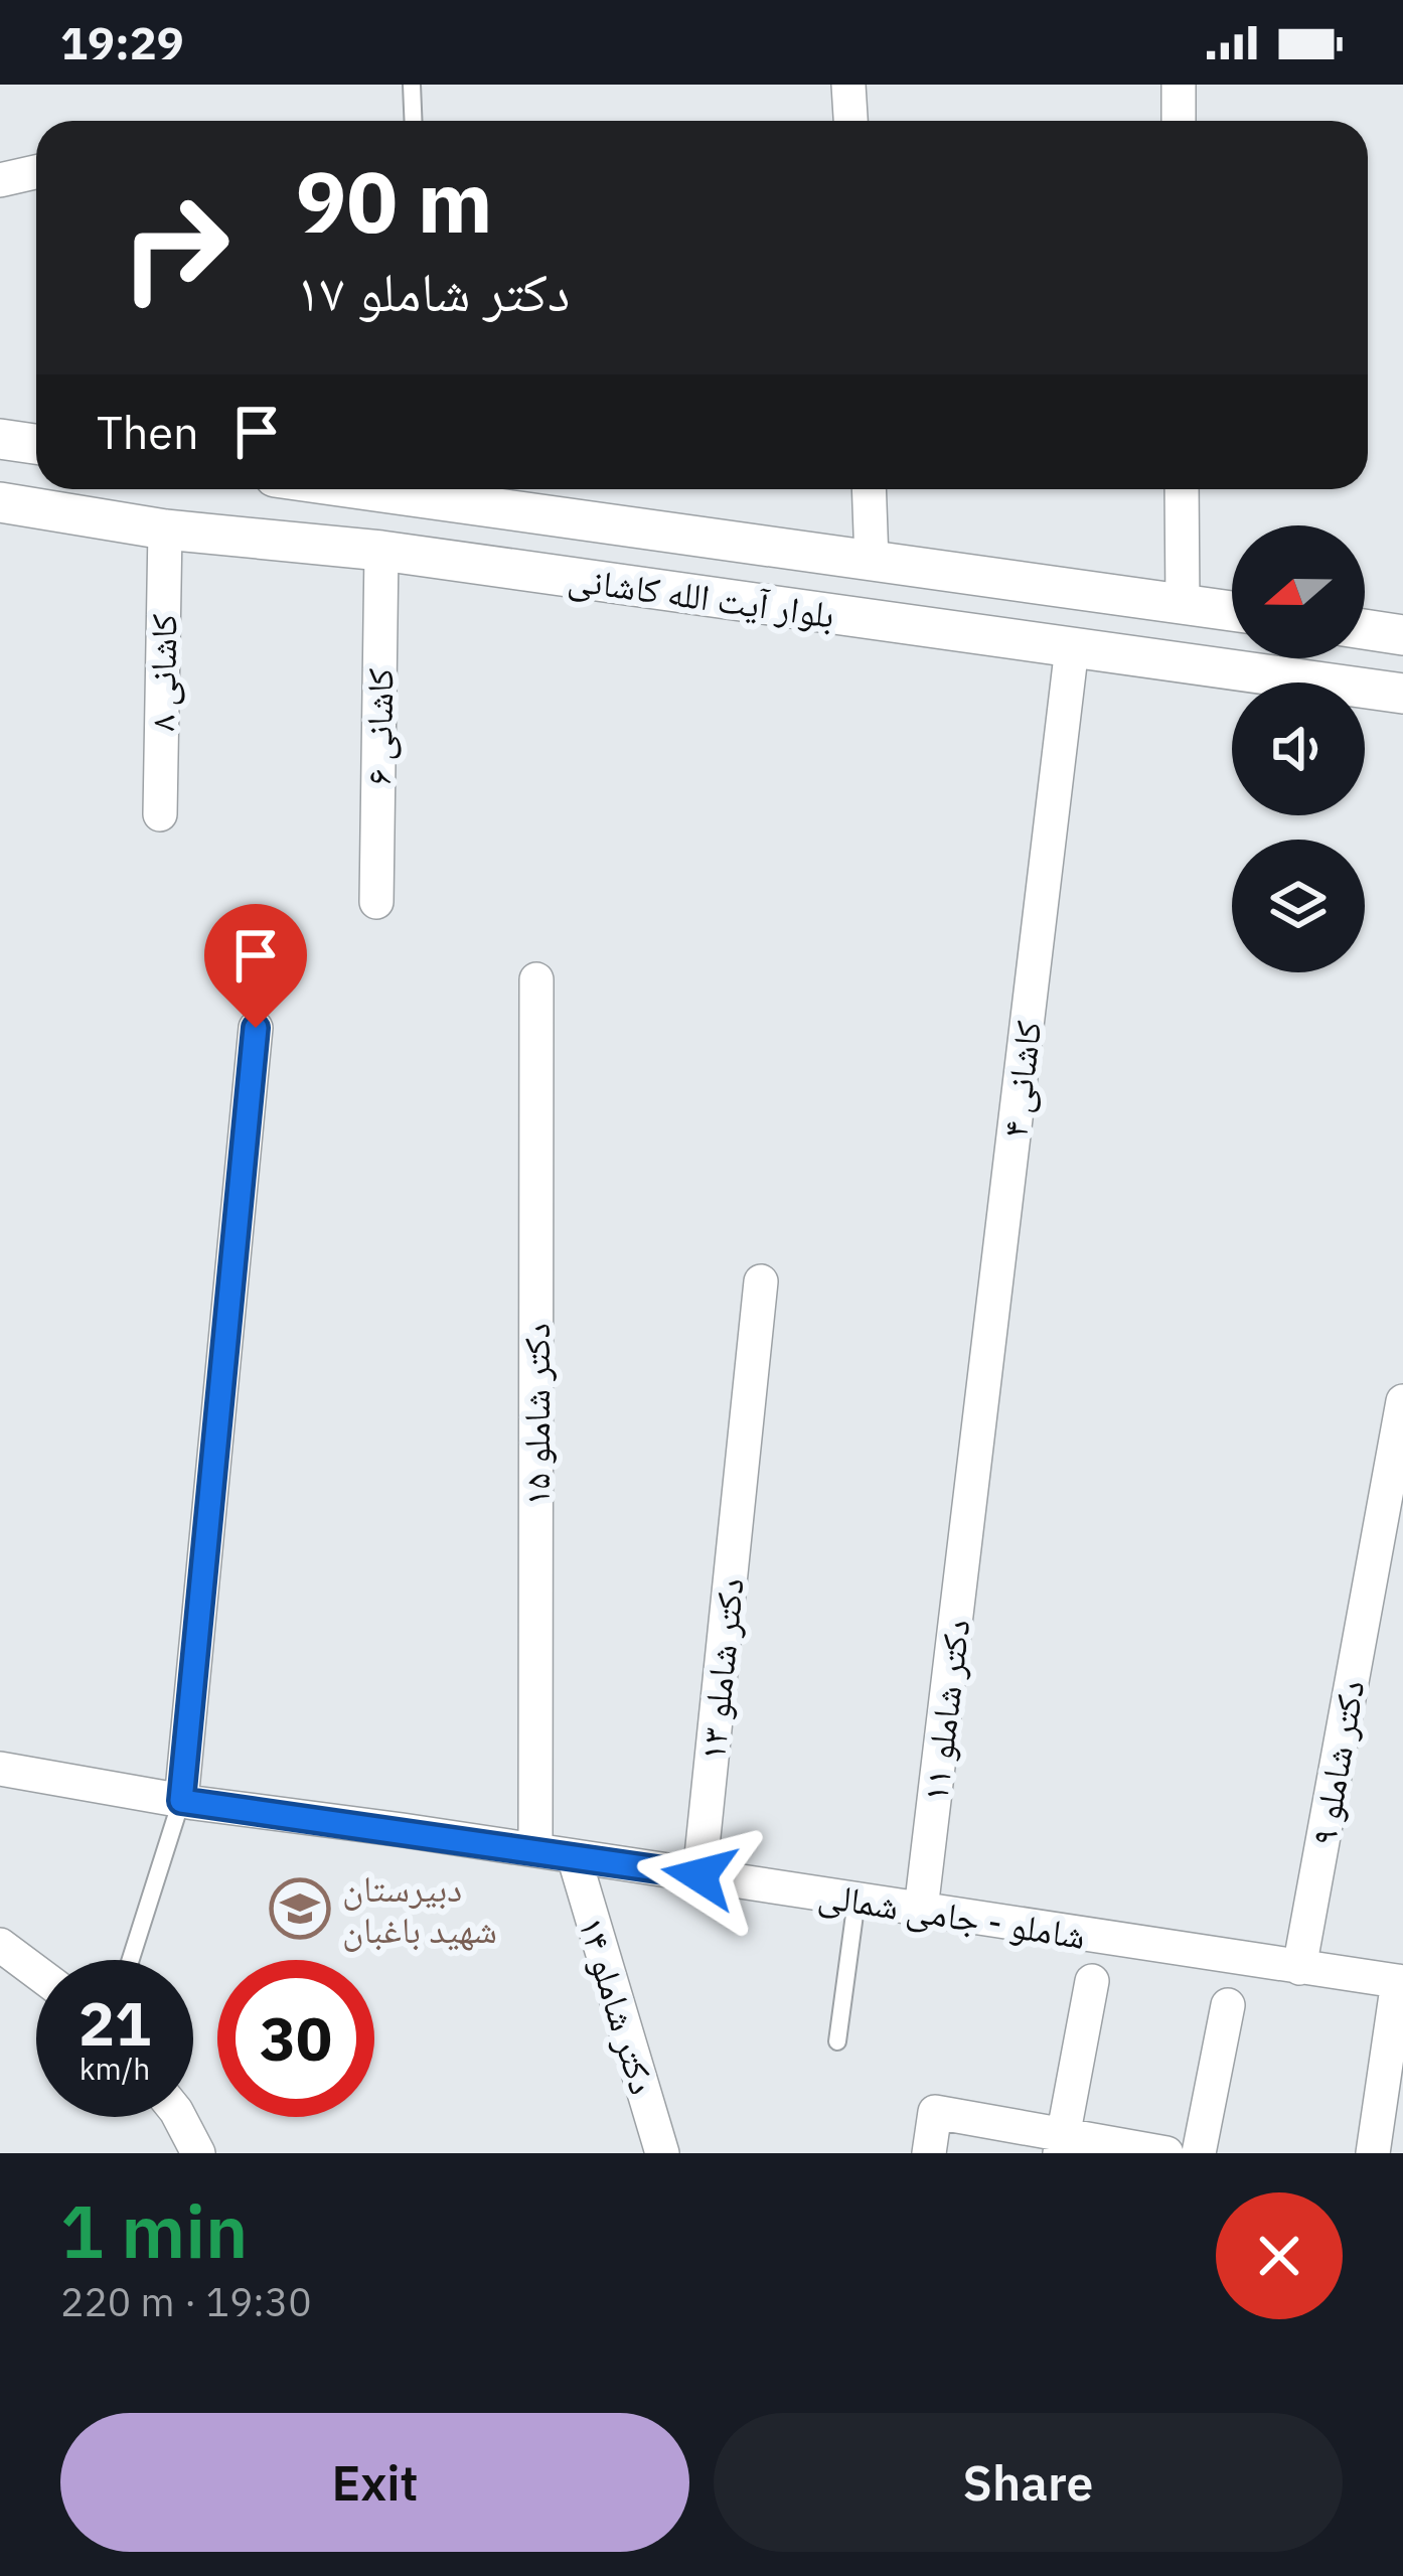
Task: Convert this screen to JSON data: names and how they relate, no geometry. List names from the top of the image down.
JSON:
{
  "streets": {
    "street": [
      "بلوار آیت الله کاشانی",
      "کاشانی ۸",
      "کاشانی ۶",
      "کاشانی ۴",
      "دکتر شاملو ۱۵",
      "دکتر شاملو ۱۳",
      "دکتر شاملو ۱۱",
      "دکتر شاملو ۹",
      "شاملو - جامی شمالی",
      "دکتر شاملو ۱۴"
    ]
  },
  "crossings": [
    ["بلوار آیت الله کاشانی", "کاشانی ۸"],
    ["بلوار آیت الله کاشانی", "کاشانی ۶"],
    ["بلوار آیت الله کاشانی", "کاشانی ۴"],
    ["کاشانی ۴", "دکتر شاملو ۱۱"],
    ["دکتر شاملو ۱۵", "شاملو - جامی شمالی"],
    ["دکتر شاملو ۱۳", "شاملو - جامی شمالی"],
    ["دکتر شاملو ۱۱", "شاملو - جامی شمالی"],
    ["دکتر شاملو ۹", "شاملو - جامی شمالی"],
    ["شاملو - جامی شمالی", "دکتر شاملو ۱۴"]
  ],
  "places": {
    "school or university": ["دبیرستان شهید باغبان"]
  },
  "north": "left",
  "page": {
    "status": "19:29",
    "turn": ["90 m", "دکتر شاملو ۱۷"],
    "then": "Then",
    "speed": "21 km/h",
    "limit": "30",
    "heading": ["1 min", "220 m · 19:30"],
    "buttons": ["Exit", "Share"]
  }
}
